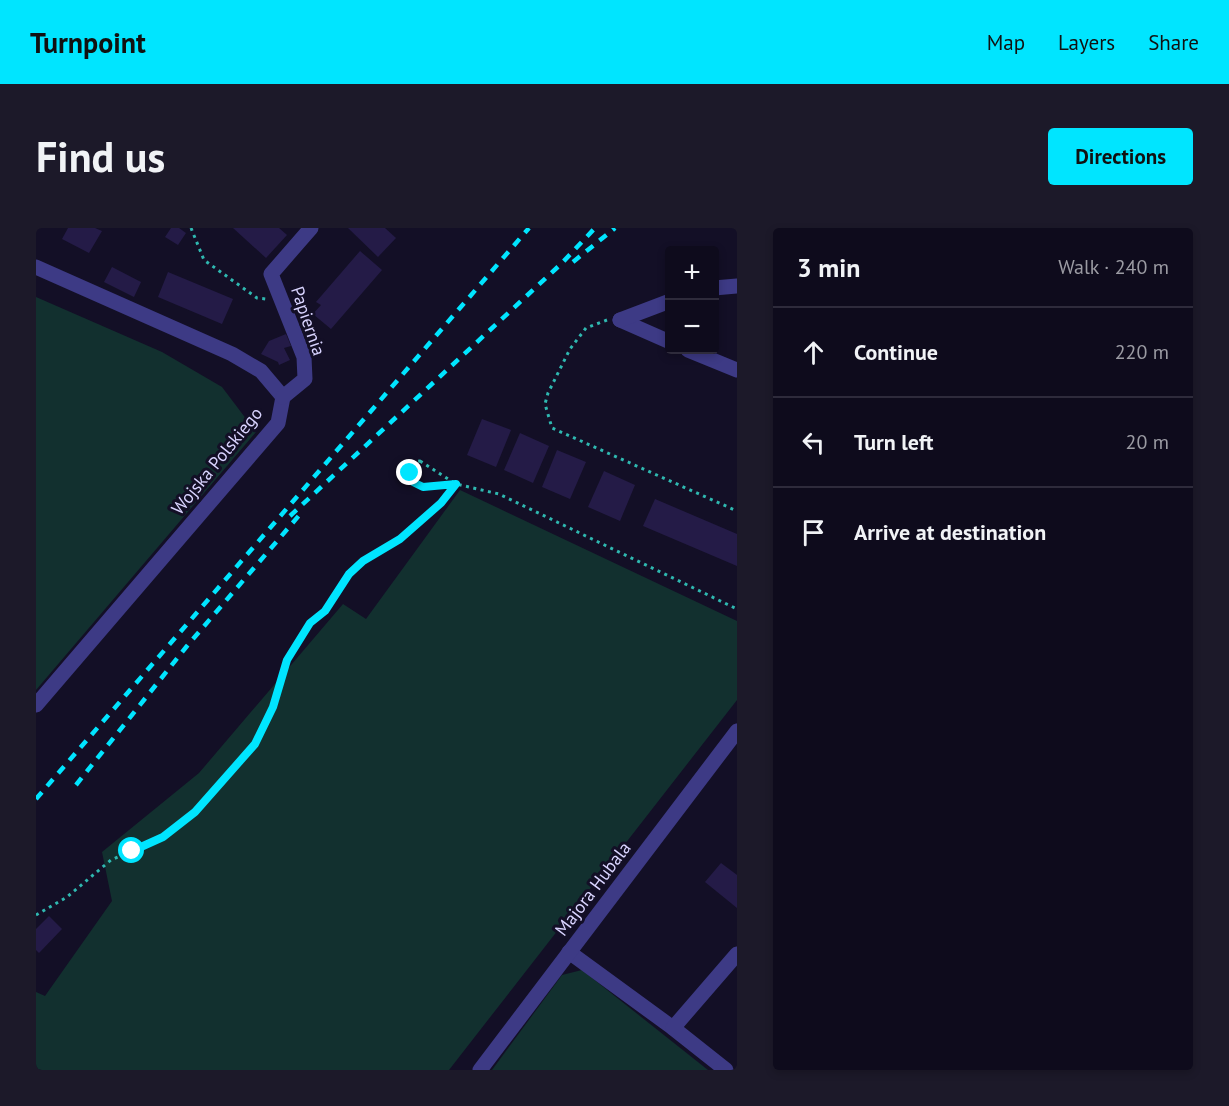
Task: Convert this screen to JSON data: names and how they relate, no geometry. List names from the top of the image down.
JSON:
{
  "streets": {
    "street": ["Papiernia", "Wojska Polskiego", "Majora Hubala"]
  },
  "crossings": [
    ["Papiernia", "Wojska Polskiego"]
  ],
  "page": {
    "header": "Turnpoint",
    "nav": ["Map", "Layers", "Share"],
    "buttons": "Directions",
    "title": "Find us",
    "heading": ["3 min", "Walk · 240 m"],
    "map_buttons": ["+", "−"],
    "list": [
      ["Continue", "220 m"],
      ["Turn left", "20 m"],
      "Arrive at destination"
    ]
  }
}
